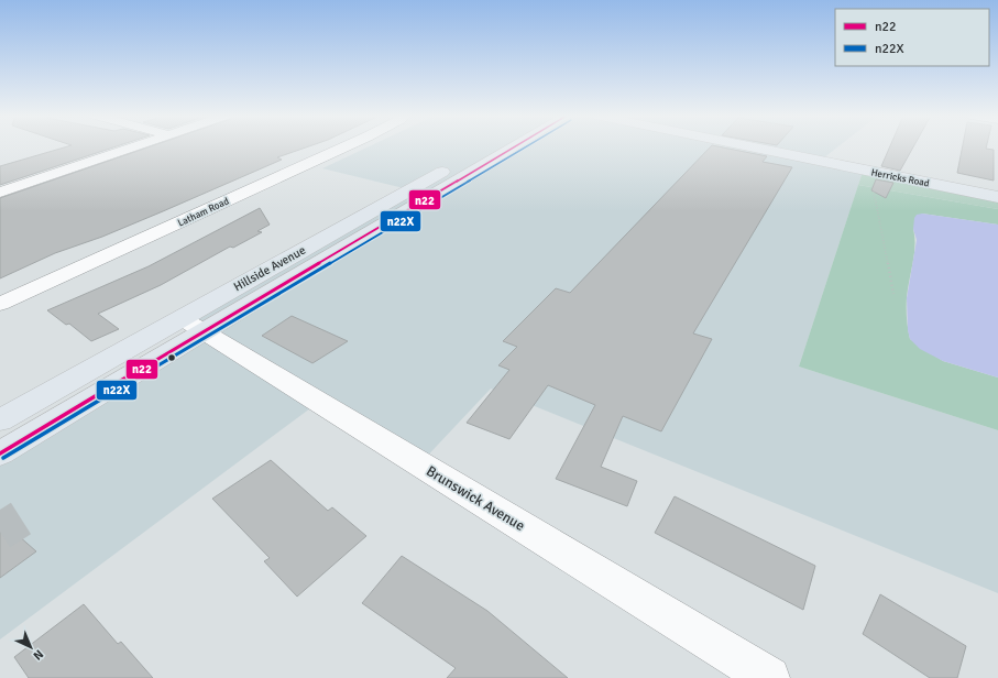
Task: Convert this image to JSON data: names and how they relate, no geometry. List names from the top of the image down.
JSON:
{
  "streets": {
    "main road": ["Herricks Road", "Hillside Avenue"],
    "street": ["Latham Road", "Brunswick Avenue"]
  },
  "crossings": [
    ["Hillside Avenue", "Brunswick Avenue"]
  ],
  "lines": ["transit line n22", "transit line n22X"],
  "legend": ["n22", "n22X"],
  "north": "bottom right"
}
